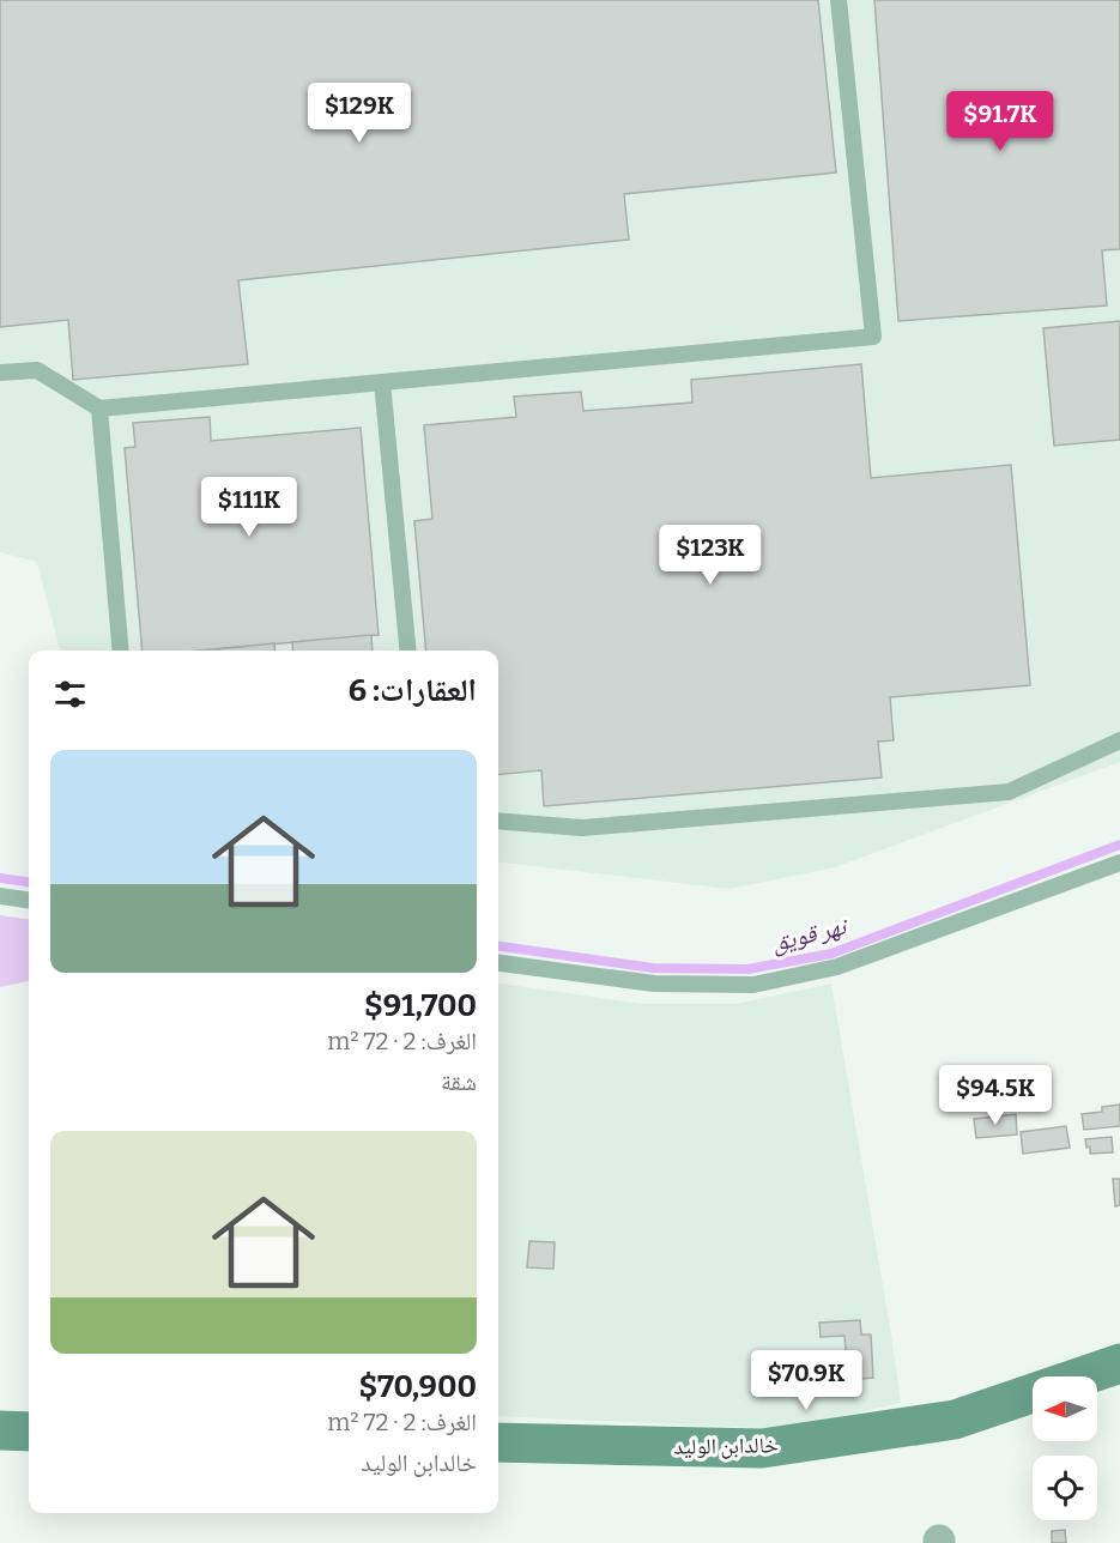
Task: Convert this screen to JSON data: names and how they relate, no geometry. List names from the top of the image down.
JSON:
{
  "streets": {
    "main road": ["خالدابن الوليد"]
  },
  "water": ["نهر قويق"],
  "north": "left",
  "page": {
    "price": [
      "$129K",
      "$91.7K",
      "$111K",
      "$123K",
      "$94.5K",
      "$70.9K"
    ],
    "heading": "العقارات: 6",
    "list": [
      {
        "name": "$91,700",
        "note": "الغرف: 2 · 72 m² · شقة"
      },
      {
        "name": "$70,900",
        "note": "الغرف: 2 · 72 m² · خالدابن الوليد"
      }
    ]
  }
}
